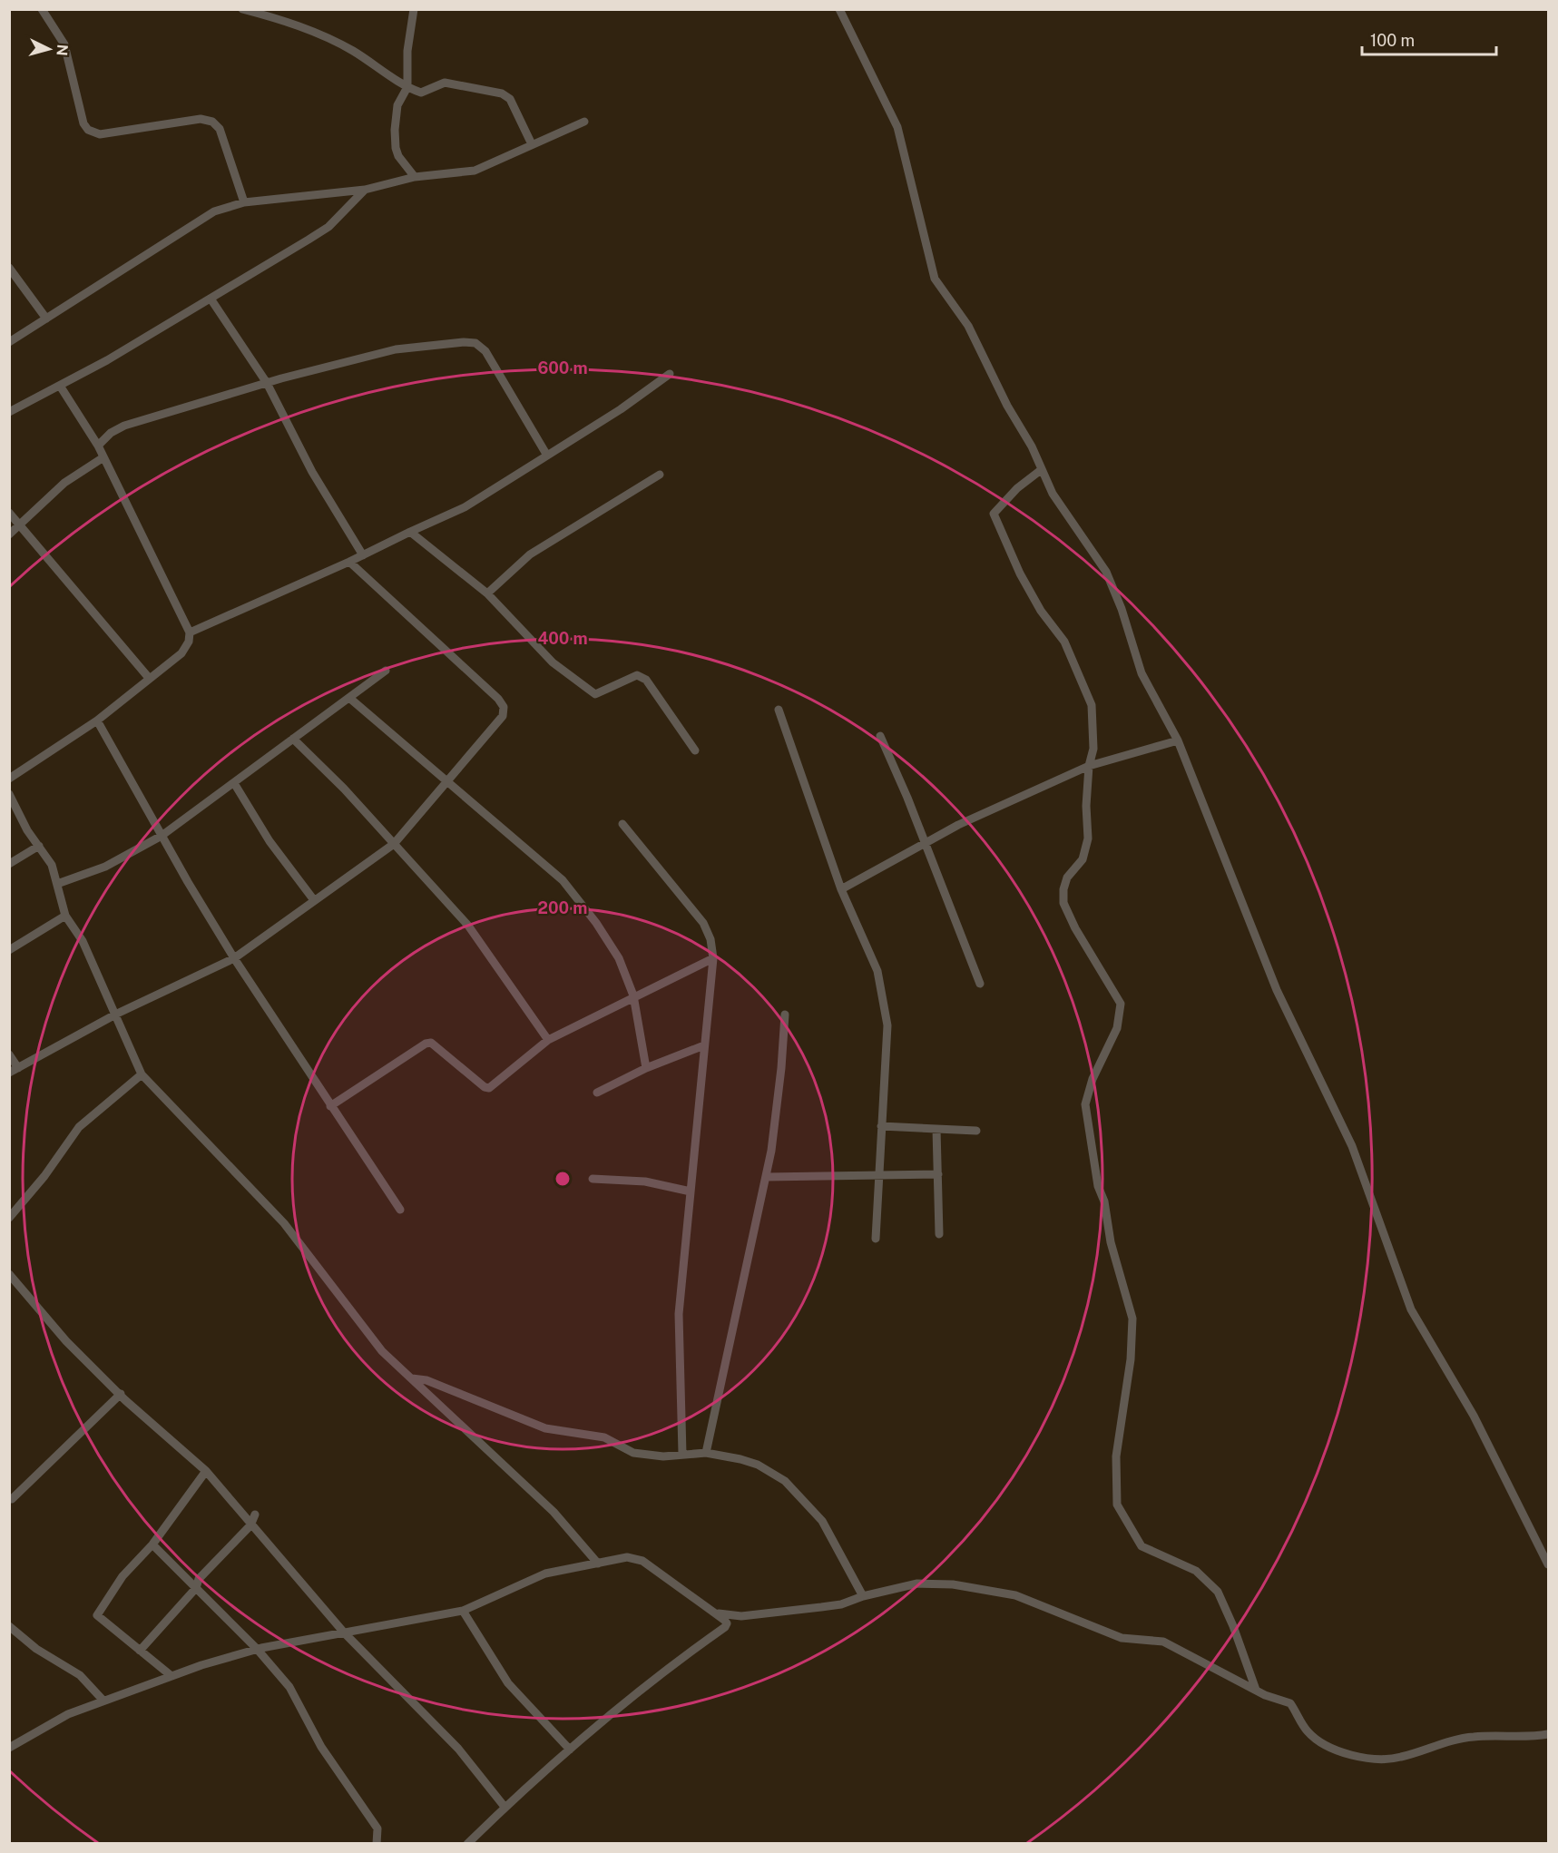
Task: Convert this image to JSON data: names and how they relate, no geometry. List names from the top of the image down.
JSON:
{
  "scale_bar": "100 m",
  "north": "right",
  "rings": ["600 m", "400 m", "200 m"]
}
